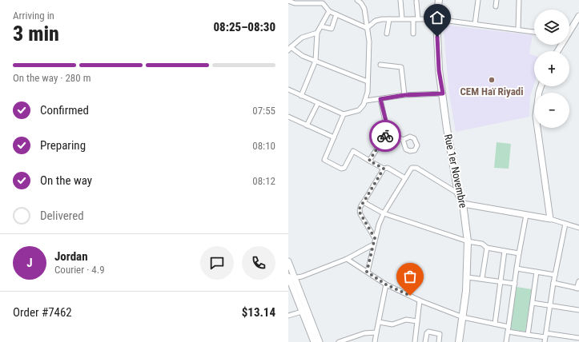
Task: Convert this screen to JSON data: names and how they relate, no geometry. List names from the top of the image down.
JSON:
{
  "streets": {
    "main road": ["Rue 1er Novembre"]
  },
  "places": ["CEM Haï Riyadi"],
  "page": {
    "heading": ["3 min", "Arriving in", "08:25–08:30"],
    "panel": [
      "Jordan",
      "Courier · 4.9",
      "Order #7462",
      "$13.14"
    ],
    "map_buttons": ["+", "−"],
    "bar": "On the way · 280 m",
    "list": [
      ["Confirmed", "07:55"],
      ["Preparing", "08:10"],
      ["On the way", "08:12"],
      "Delivered"
    ],
    "round": "J"
  }
}
